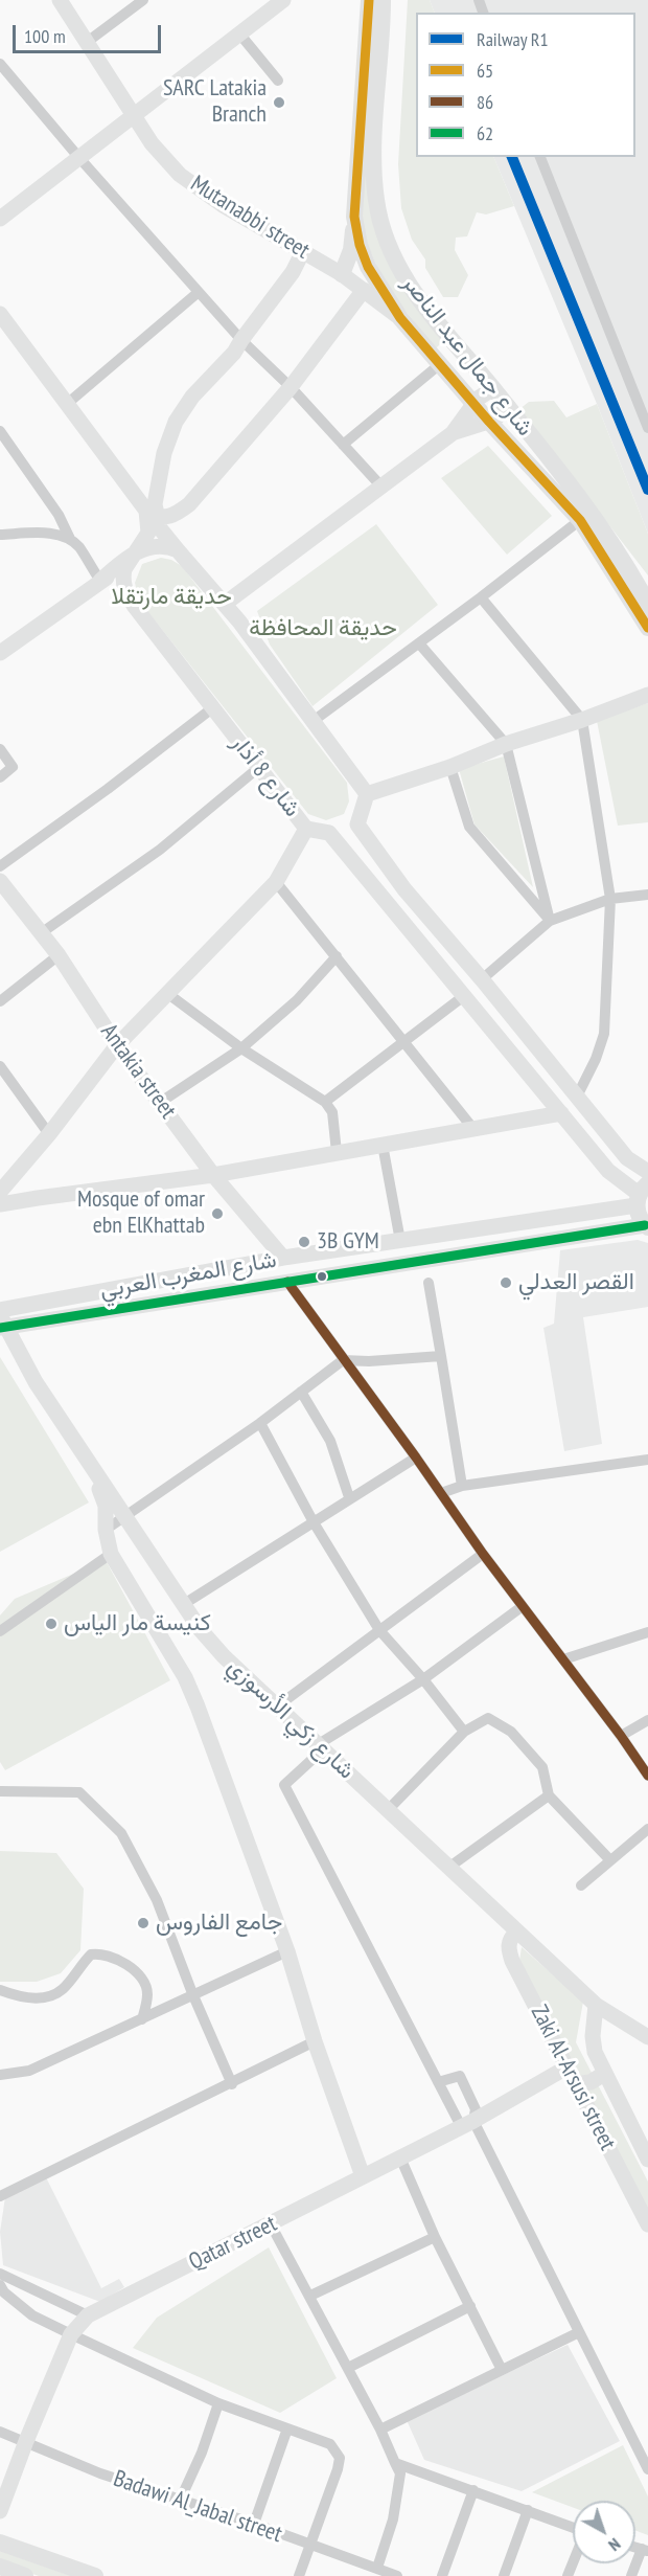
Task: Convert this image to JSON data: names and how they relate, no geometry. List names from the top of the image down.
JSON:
{
  "streets": {
    "main road": ["شارع جمال عبد الناصر"],
    "street": [
      "Mutanabbi street",
      "شارع 8 أذار",
      "Antakia street",
      "شارع المغرب العربي",
      "شارع زكي الأرسوزي",
      "Zaki Al-Arsusi street",
      "Qatar street",
      "Badawi Al_Jabal street"
    ]
  },
  "crossings": [
    ["Mutanabbi street", "شارع جمال عبد الناصر"],
    ["Antakia street", "شارع المغرب العربي"],
    ["شارع المغرب العربي", "شارع زكي الأرسوزي"],
    ["شارع زكي الأرسوزي", "Zaki Al-Arsusi street"],
    ["Zaki Al-Arsusi street", "Qatar street"],
    ["Qatar street", "Badawi Al_Jabal street"]
  ],
  "parks": ["حديقة مارتقلا", "حديقة المحافظة"],
  "places": [
    "SARC Latakia Branch",
    "Mosque of omar ebn ElKhattab",
    "3B GYM",
    "القصر العدلي",
    "كنيسة مار الياس",
    "جامع الفاروس"
  ],
  "lines": [
    "transit line 65",
    "rail line R1",
    "transit line 62",
    "transit line 86"
  ],
  "legend": [
    "Railway R1",
    "65",
    "86",
    "62"
  ],
  "scale_bar": "100 m",
  "north": "bottom right"
}
